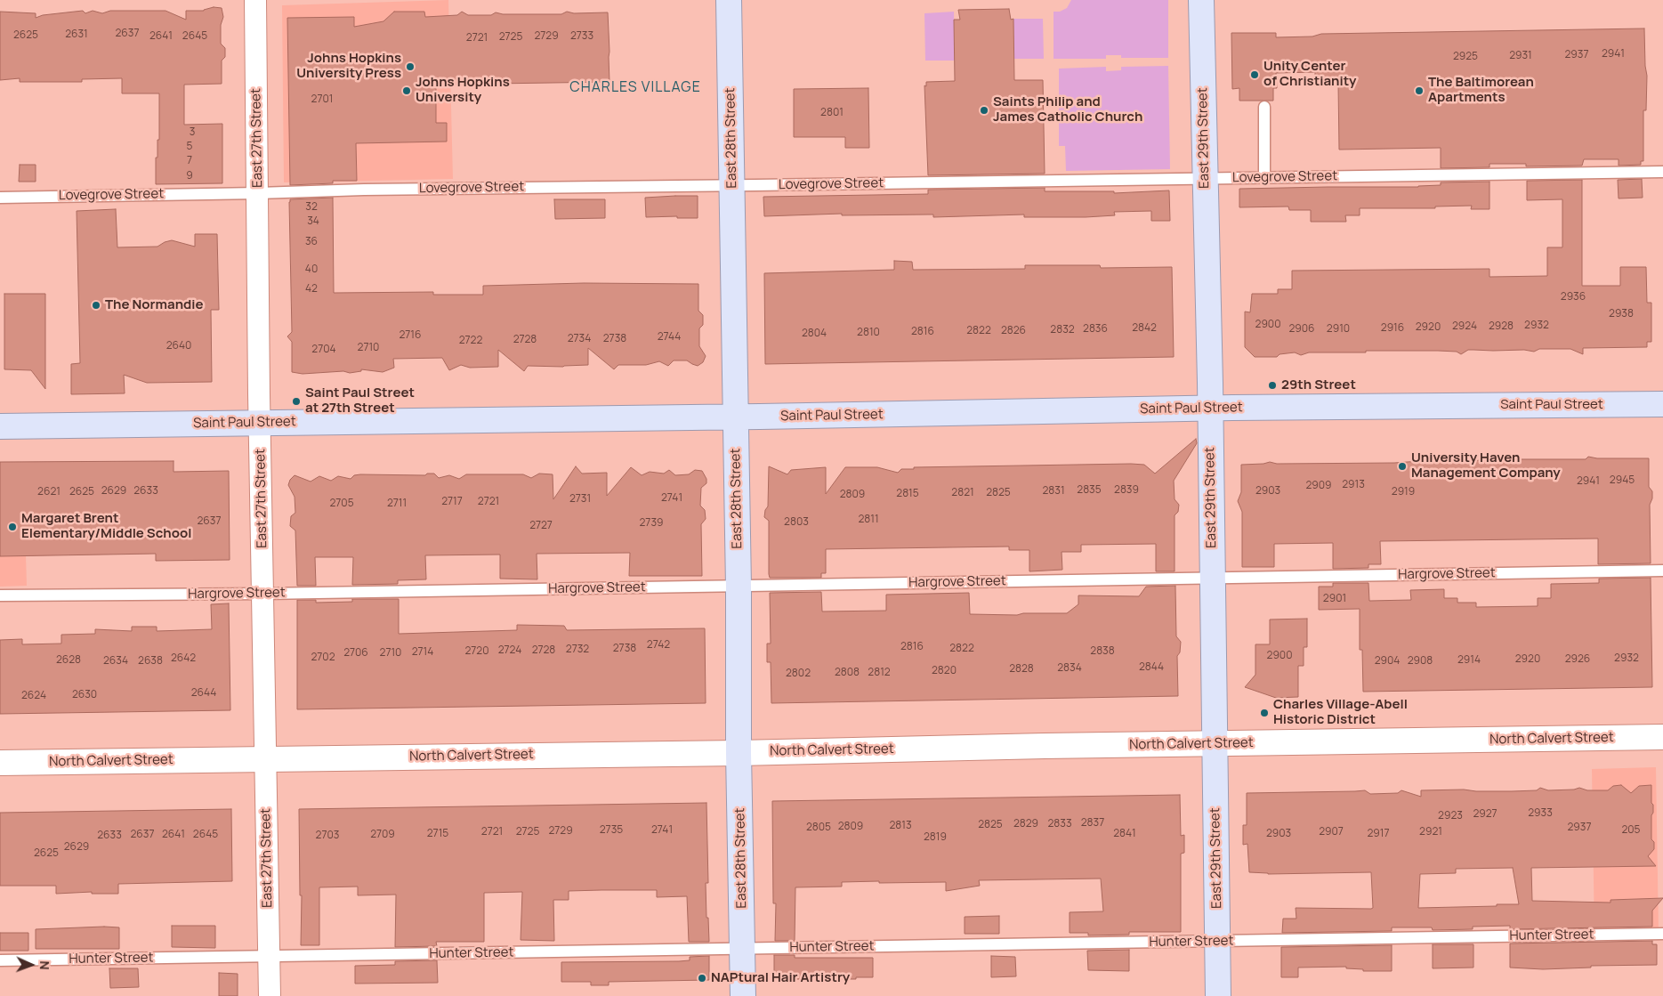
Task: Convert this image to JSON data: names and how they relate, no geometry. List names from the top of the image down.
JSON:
{
  "streets": {
    "main road": [
      "East 28th Street",
      "East 29th Street",
      "Saint Paul Street",
      "North Calvert Street"
    ],
    "street": ["East 27th Street"],
    "lane": ["Lovegrove Street", "Hargrove Street", "Hunter Street"]
  },
  "crossings": [
    ["East 27th Street", "Lovegrove Street"],
    ["East 27th Street", "Saint Paul Street"],
    ["East 27th Street", "Hargrove Street"],
    ["East 27th Street", "North Calvert Street"],
    ["East 27th Street", "Hunter Street"],
    ["East 28th Street", "Lovegrove Street"],
    ["East 28th Street", "Saint Paul Street"],
    ["East 28th Street", "Hargrove Street"],
    ["East 28th Street", "North Calvert Street"],
    ["East 28th Street", "Hunter Street"],
    ["East 29th Street", "Lovegrove Street"],
    ["East 29th Street", "Saint Paul Street"],
    ["East 29th Street", "Hargrove Street"],
    ["East 29th Street", "North Calvert Street"],
    ["East 29th Street", "Hunter Street"]
  ],
  "districts": ["CHARLES VILLAGE"],
  "places": [
    "Johns Hopkins University Press",
    "Unity Center of Christianity",
    "Johns Hopkins University",
    "The Baltimorean Apartments",
    "Saints Philip and James Catholic Church",
    "The Normandie",
    "29th Street",
    "Saint Paul Street at 27th Street",
    "University Haven Management Company",
    "Margaret Brent Elementary/Middle School",
    "Charles Village-Abell Historic District",
    "NAPtural Hair Artistry"
  ],
  "house_numbers": [
    "2637",
    "2631",
    "2625",
    "2641",
    "2645",
    "2729",
    "2733",
    "2725",
    "2721",
    "2941",
    "2937",
    "2931",
    "2925",
    "2701",
    "2801",
    "3",
    "5",
    "7",
    "9",
    "32",
    "34",
    "36",
    "40",
    "42",
    "2936",
    "2938",
    "2900",
    "2932",
    "2924",
    "2928",
    "2920",
    "2842",
    "2916",
    "2836",
    "2906",
    "2910",
    "2832",
    "2822",
    "2826",
    "2816",
    "2810",
    "2804",
    "2716",
    "2744",
    "2734",
    "2738",
    "2728",
    "2722",
    "2640",
    "2710",
    "2704",
    "2945",
    "2941",
    "2913",
    "2909",
    "2835",
    "2839",
    "2629",
    "2633",
    "2831",
    "2903",
    "2621",
    "2625",
    "2919",
    "2821",
    "2825",
    "2815",
    "2809",
    "2741",
    "2731",
    "2717",
    "2721",
    "2705",
    "2711",
    "2811",
    "2637",
    "2803",
    "2739",
    "2727",
    "2901",
    "2742",
    "2816",
    "2738",
    "2822",
    "2732",
    "2724",
    "2728",
    "2720",
    "2838",
    "2714",
    "2706",
    "2710",
    "2900",
    "2702",
    "2642",
    "2932",
    "2920",
    "2926",
    "2628",
    "2914",
    "2634",
    "2638",
    "2904",
    "2908",
    "2844",
    "2834",
    "2828",
    "2820",
    "2808",
    "2812",
    "2802",
    "2644",
    "2630",
    "2624",
    "2933",
    "2927",
    "2923",
    "2837",
    "2829",
    "2833",
    "2825",
    "2813",
    "2809",
    "2805",
    "2937",
    "2735",
    "2741",
    "205",
    "2729",
    "2721",
    "2725",
    "2907",
    "2921",
    "2715",
    "2841",
    "2903",
    "2917",
    "2637",
    "2641",
    "2645",
    "2709",
    "2633",
    "2703",
    "2819",
    "2629",
    "2625"
  ],
  "north": "right"
}
